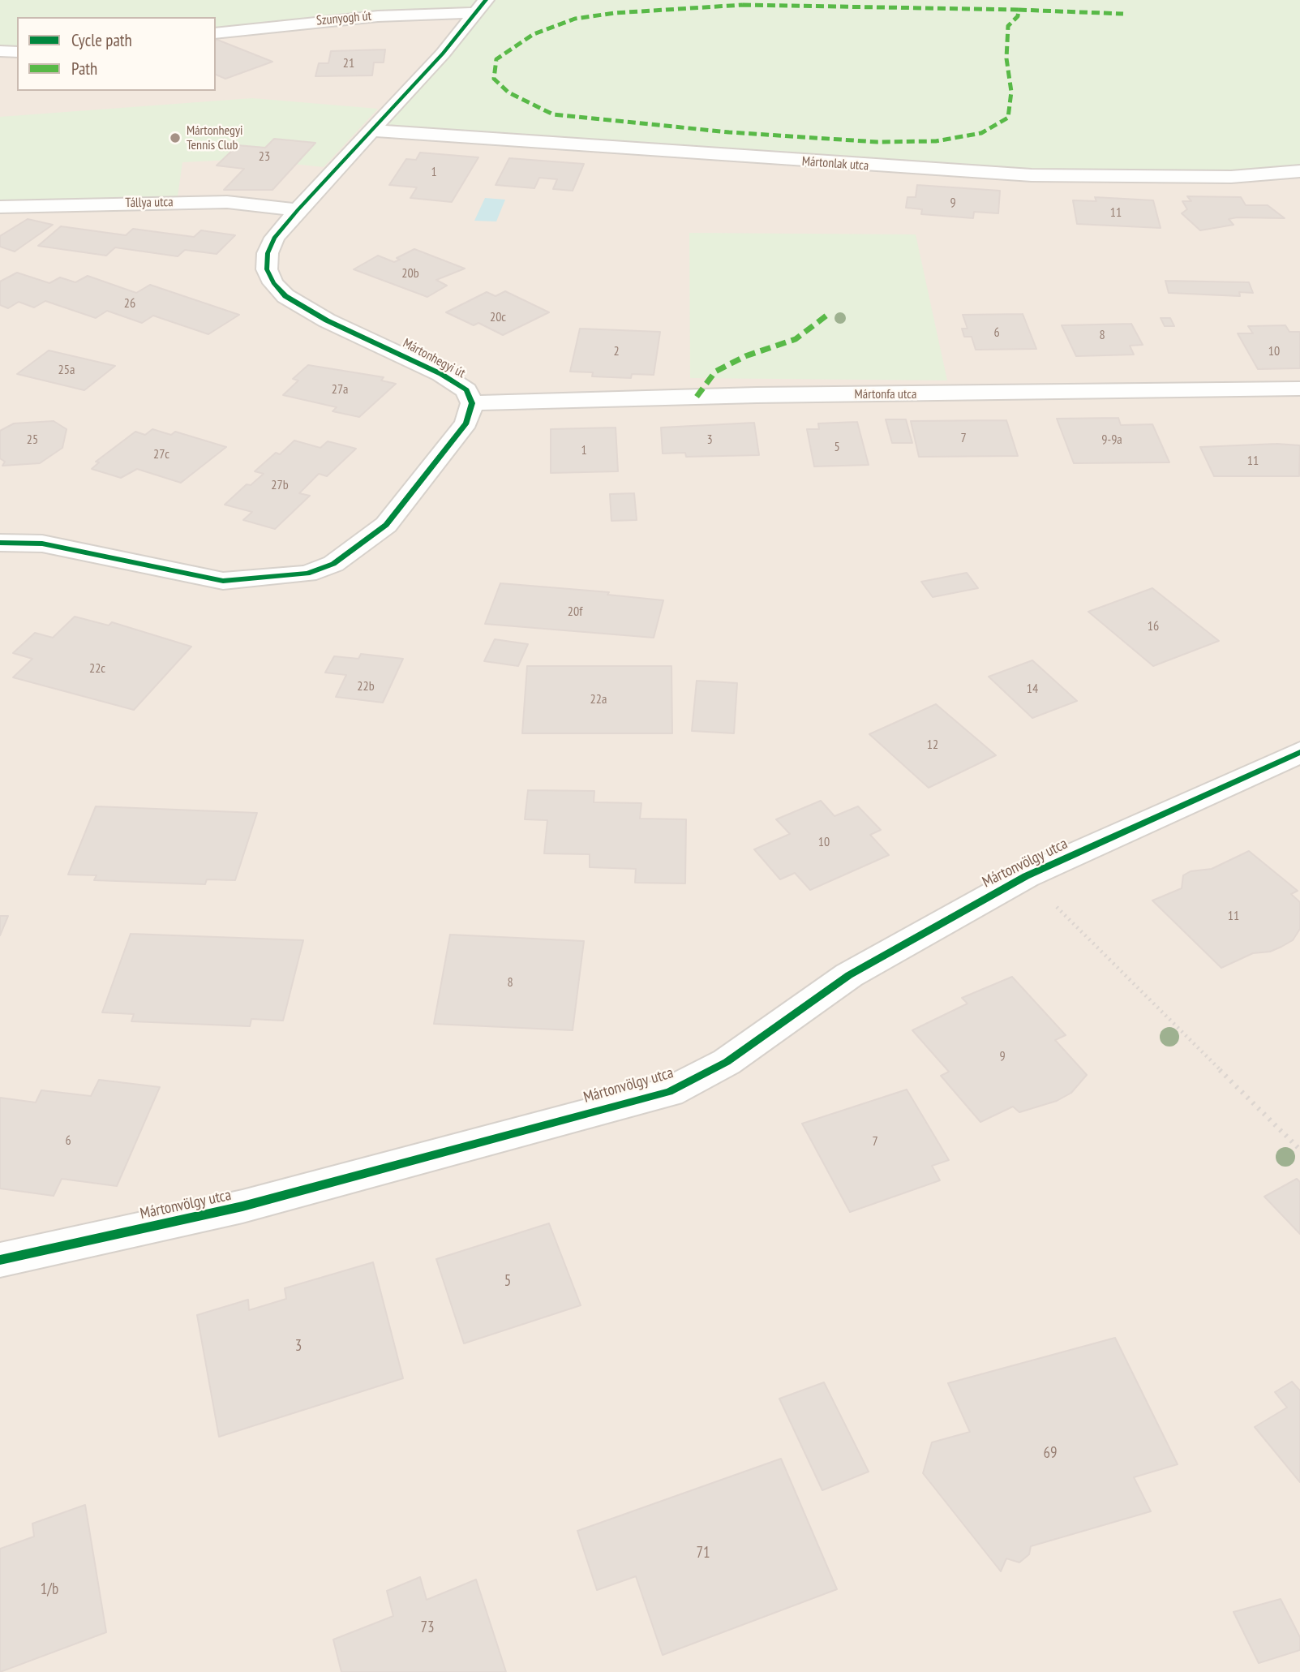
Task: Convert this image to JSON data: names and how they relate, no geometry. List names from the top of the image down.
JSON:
{
  "streets": {
    "street": [
      "Szunyogh út",
      "Mártonlak utca",
      "Tállya utca",
      "Mártonhegyi út",
      "Mártonfa utca",
      "Mártonvölgy utca"
    ]
  },
  "crossings": [
    ["Szunyogh út", "Mártonhegyi út"],
    ["Mártonlak utca", "Mártonhegyi út"],
    ["Tállya utca", "Mártonhegyi út"],
    ["Mártonhegyi út", "Mártonfa utca"]
  ],
  "places": ["Mártonhegyi Tennis Club"],
  "house_numbers": [
    "21",
    "23",
    "1",
    "9",
    "11",
    "20b",
    "26",
    "20c",
    "6",
    "8",
    "2",
    "10",
    "25a",
    "27a",
    "7",
    "25",
    "3",
    "9-9a",
    "5",
    "1",
    "27c",
    "11",
    "27b",
    "20f",
    "16",
    "22c",
    "22b",
    "14",
    "22a",
    "12",
    "10",
    "11",
    "8",
    "9",
    "6",
    "7",
    "5",
    "3",
    "69",
    "71",
    "1/b",
    "73"
  ],
  "legend": ["Cycle path", "Path"]
}
